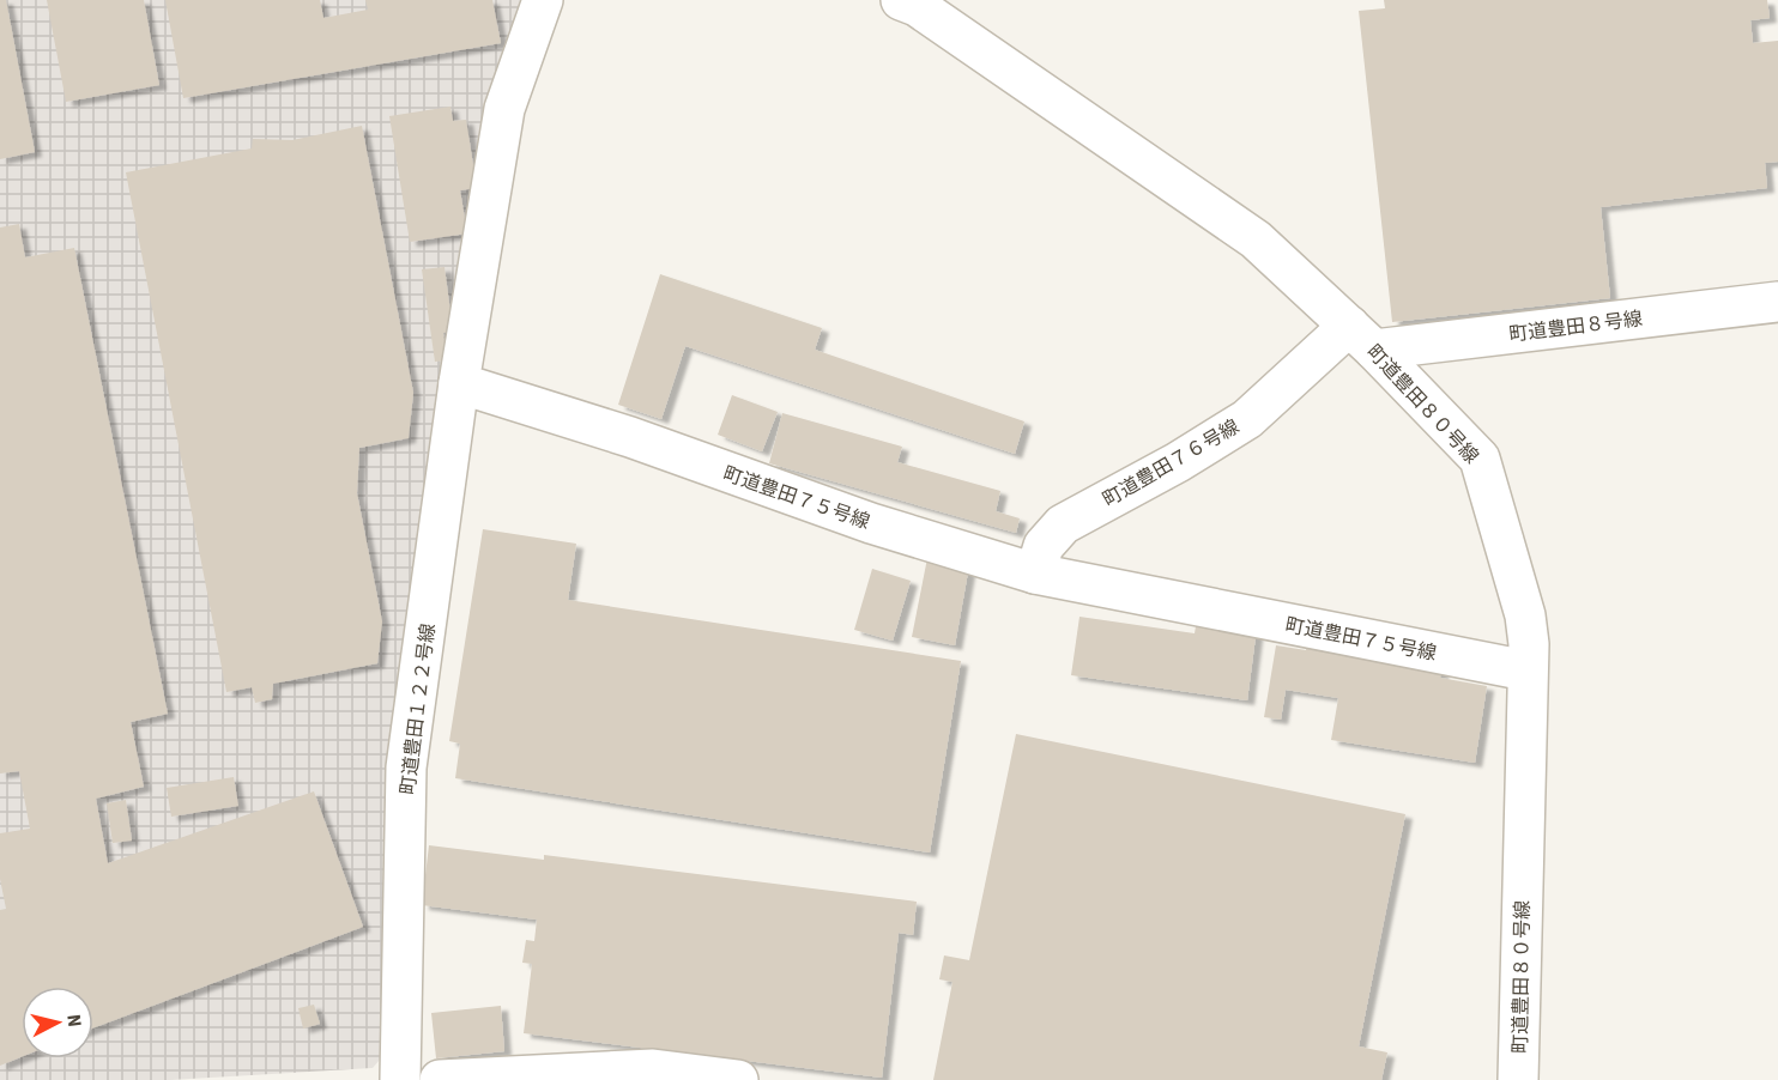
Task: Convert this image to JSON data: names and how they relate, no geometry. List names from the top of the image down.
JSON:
{
  "streets": {
    "street": [
      "町道豊田８号線",
      "町道豊田８０号線",
      "町道豊田７６号線",
      "町道豊田７５号線",
      "町道豊田１２２号線"
    ]
  },
  "crossings": [
    ["町道豊田８号線", "町道豊田８０号線"],
    ["町道豊田８号線", "町道豊田７６号線"],
    ["町道豊田８０号線", "町道豊田７６号線"],
    ["町道豊田８０号線", "町道豊田７５号線"],
    ["町道豊田７６号線", "町道豊田７５号線"],
    ["町道豊田７５号線", "町道豊田１２２号線"]
  ],
  "north": "right"
}
